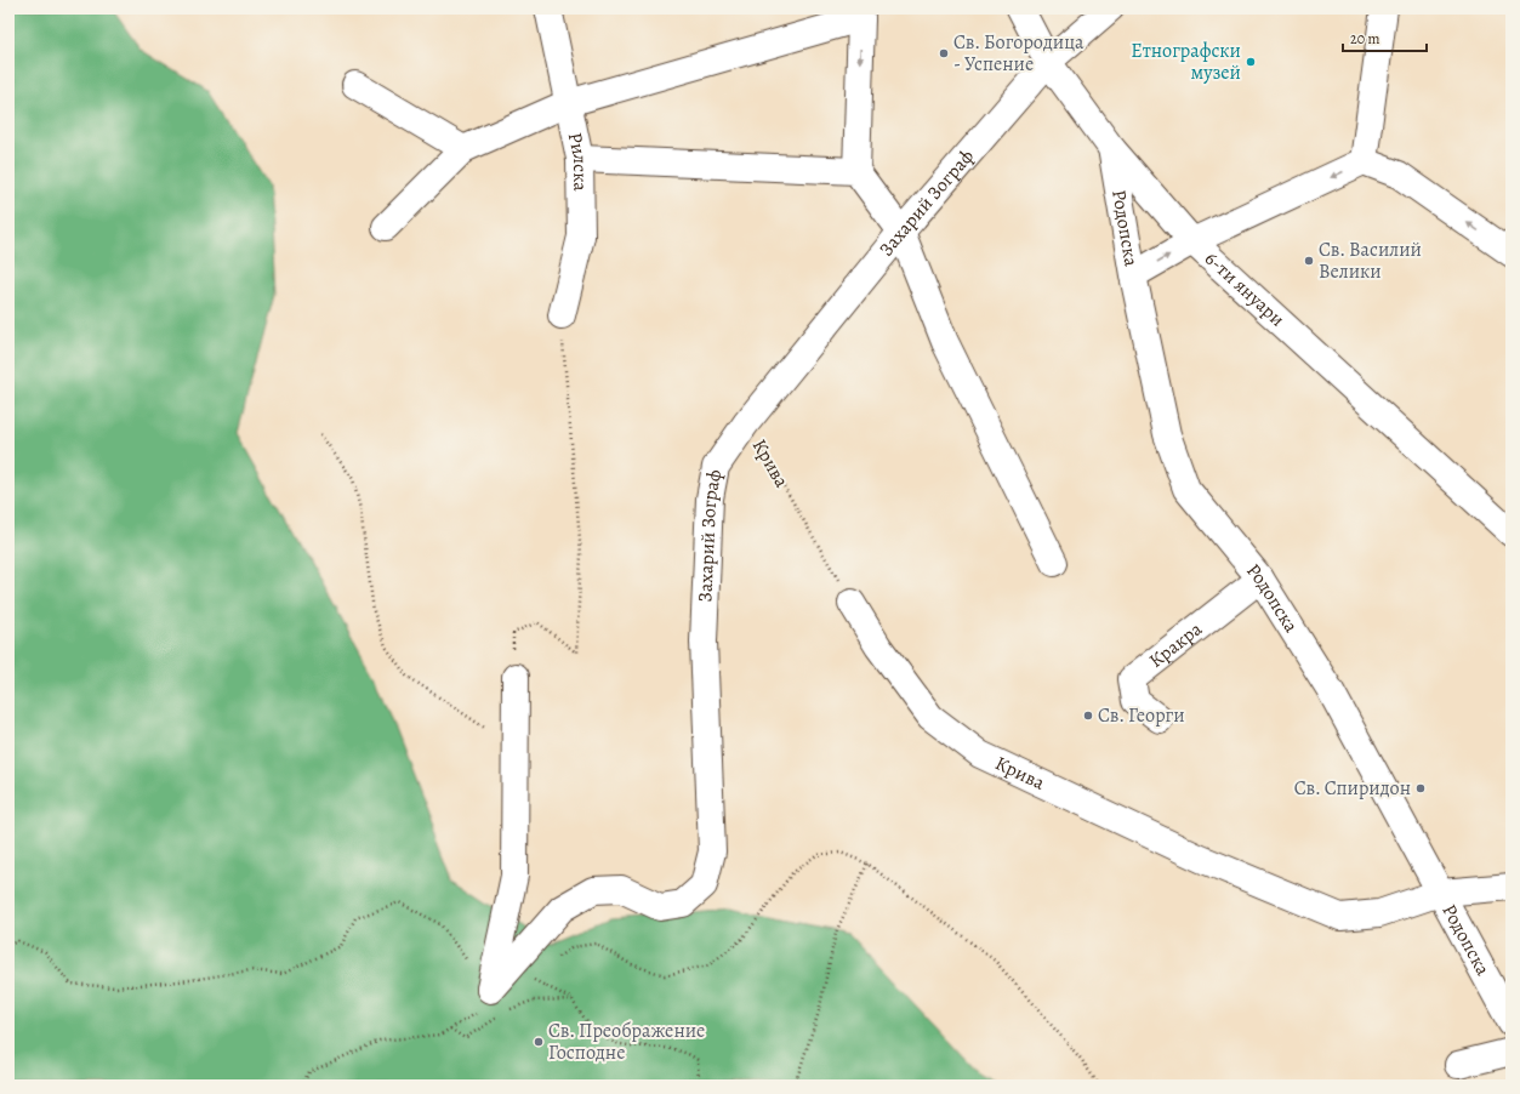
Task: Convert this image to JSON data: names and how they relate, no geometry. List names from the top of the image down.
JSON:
{
  "streets": {
    "street": [
      "Рилска",
      "Захарий Зограф",
      "Родопска",
      "6-ти януари",
      "Крива",
      "Кракра"
    ]
  },
  "crossings": [
    ["Захарий Зограф", "6-ти януари"],
    ["Захарий Зограф", "Крива"],
    ["Родопска", "6-ти януари"],
    ["Родопска", "Крива"],
    ["Родопска", "Кракра"]
  ],
  "places": [
    "Св. Богородица - Успение",
    "Етнографски музей",
    "Св. Василий Велики",
    "Св. Георги",
    "Св. Спиридон",
    "Св. Преображение Господне"
  ],
  "scale_bar": "20 m"
}
